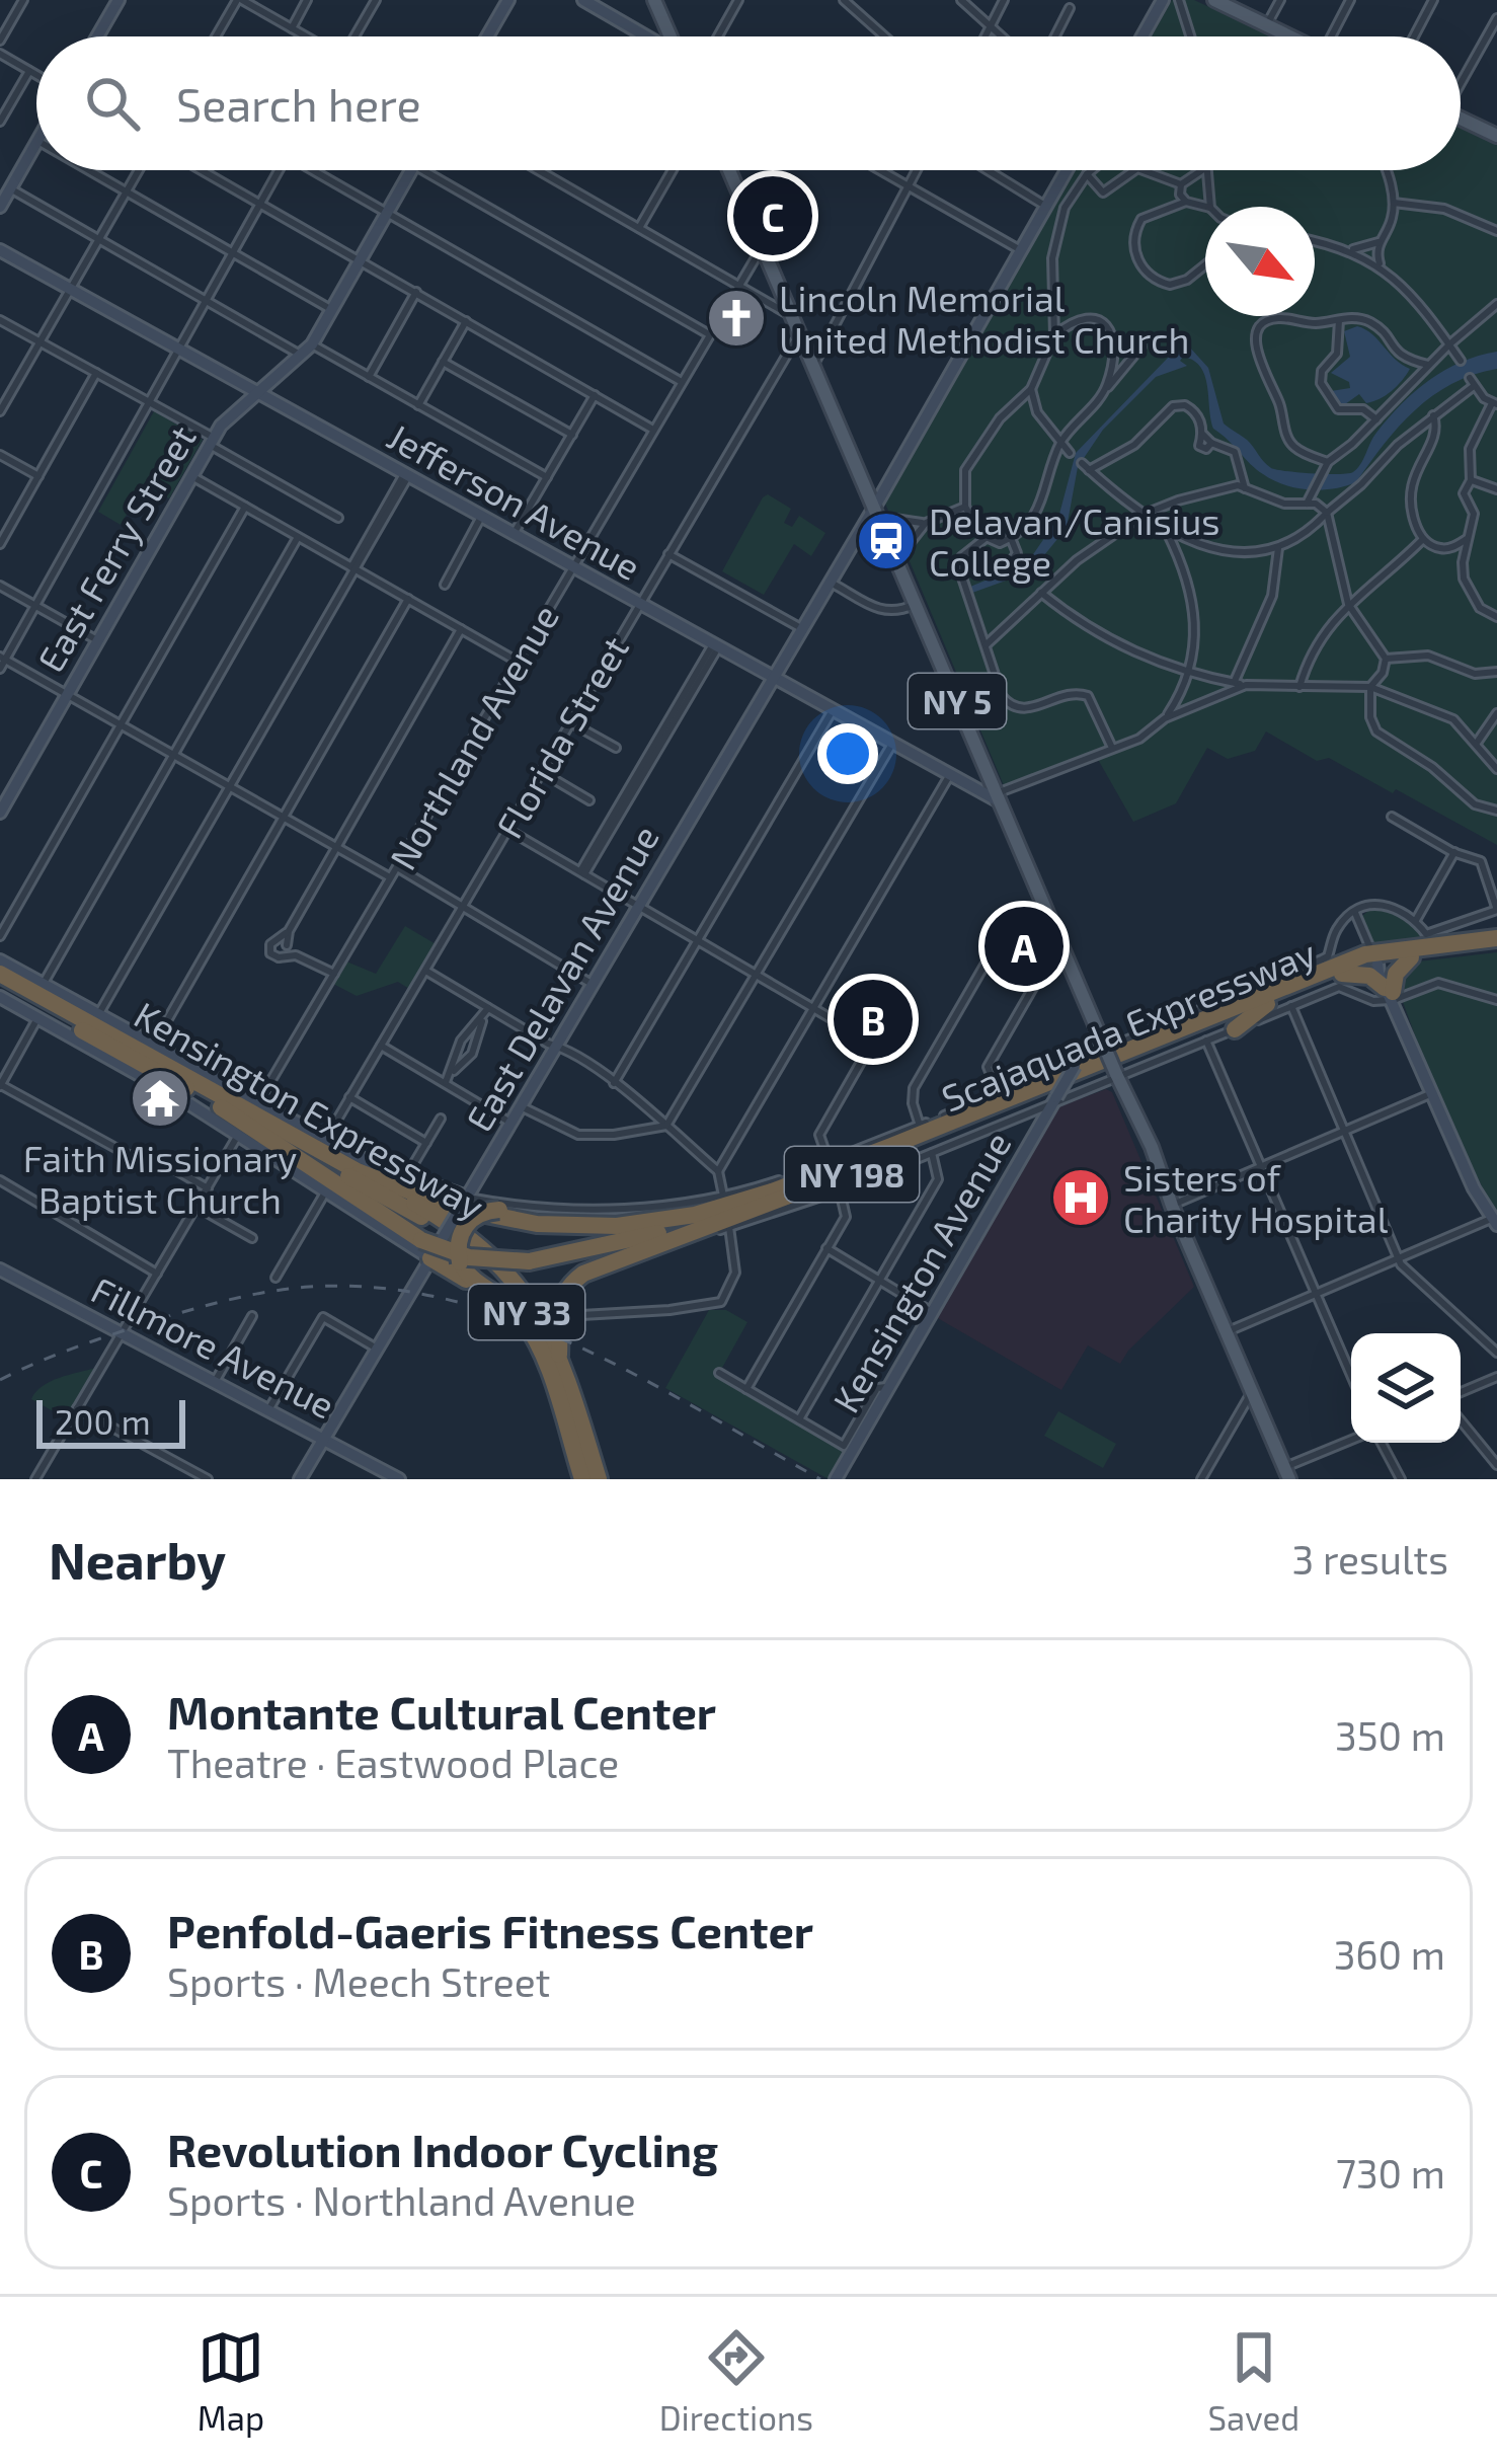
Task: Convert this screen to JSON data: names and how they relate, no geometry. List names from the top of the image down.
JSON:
{
  "streets": {
    "highway": [
      "Scajaquada Expressway",
      "Kensington Expressway",
      "NY 198",
      "NY 33"
    ],
    "main road": ["NY 5"],
    "street": [
      "Jefferson Avenue",
      "East Ferry Street",
      "Northland Avenue",
      "Florida Street",
      "East Delavan Avenue",
      "Kensington Avenue",
      "Fillmore Avenue"
    ]
  },
  "crossings": [
    ["Jefferson Avenue", "East Ferry Street"],
    ["Jefferson Avenue", "NY 5"],
    ["Jefferson Avenue", "Northland Avenue"],
    ["Jefferson Avenue", "Florida Street"],
    ["Jefferson Avenue", "East Delavan Avenue"],
    ["NY 5", "Northland Avenue"],
    ["NY 5", "Florida Street"],
    ["NY 5", "East Delavan Avenue"],
    ["NY 5", "Kensington Avenue"],
    ["East Delavan Avenue", "Fillmore Avenue"]
  ],
  "places": {
    "church": ["Lincoln Memorial United Methodist Church"],
    "station": ["Delavan/Canisius College"],
    "temple": ["Faith Missionary Baptist Church"],
    "hospital": ["Sisters of Charity Hospital"]
  },
  "scale_bar": "200 m",
  "north": "bottom right",
  "page": {
    "search": "Search here",
    "pins": ["C", "A", "B"],
    "scale": "200 m",
    "heading": ["Nearby", "3 results"],
    "list": [
      {
        "mark": "A",
        "name": "Montante Cultural Center",
        "note": "Theatre · Eastwood Place",
        "value": "350 m"
      },
      {
        "mark": "B",
        "name": "Penfold-Gaeris Fitness Center",
        "note": "Sports · Meech Street",
        "value": "360 m"
      },
      {
        "mark": "C",
        "name": "Revolution Indoor Cycling",
        "note": "Sports · Northland Avenue",
        "value": "730 m"
      }
    ],
    "nav": ["Map", "Directions", "Saved"]
  }
}
